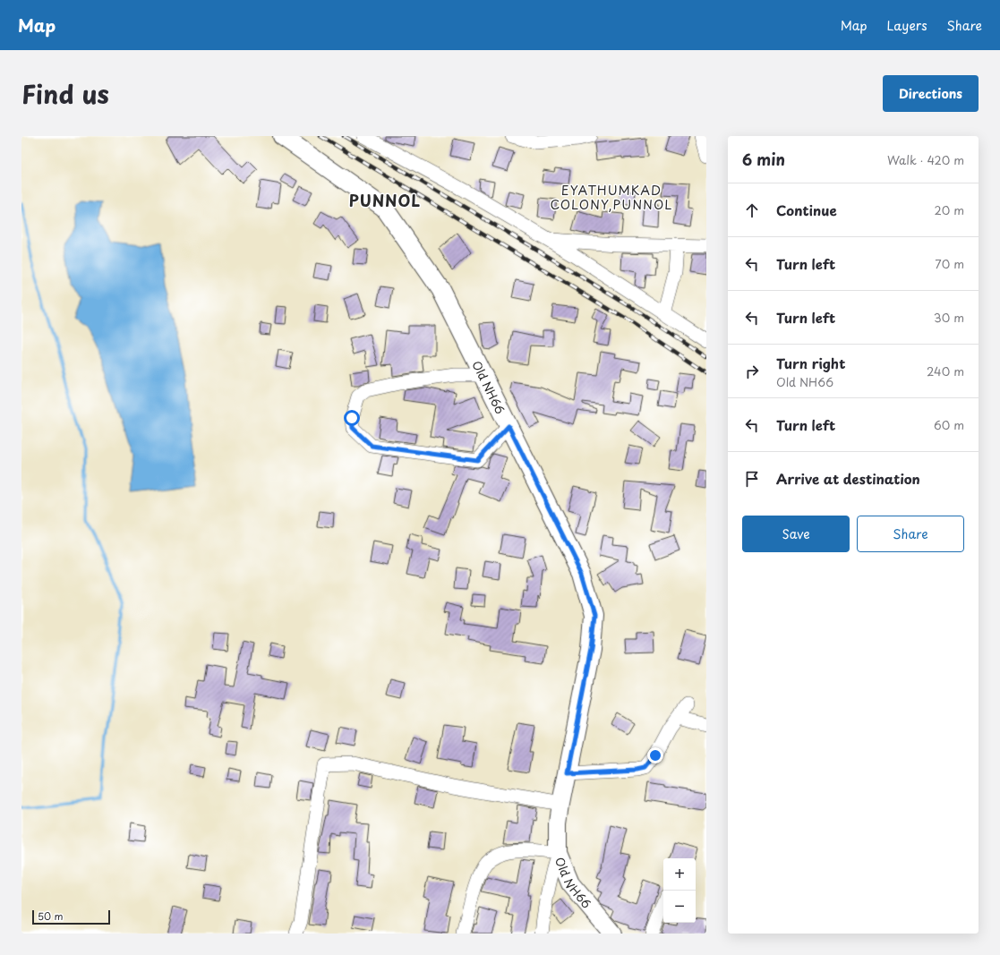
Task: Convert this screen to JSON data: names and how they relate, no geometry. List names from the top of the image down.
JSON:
{
  "streets": {
    "main road": ["Old NH66"]
  },
  "districts": ["EYATHUMKAD COLONY,PUNNOL", "PUNNOL"],
  "scale_bar": "50 m",
  "page": {
    "header": "Map",
    "nav": ["Map", "Layers", "Share"],
    "title": "Find us",
    "buttons": [
      "Directions",
      ["Save", "Share"]
    ],
    "heading": ["6 min", "Walk · 420 m"],
    "list": [
      ["Continue", "20 m"],
      ["Turn left", "70 m"],
      ["Turn left", "30 m"],
      ["Turn right", "Old NH66", "240 m"],
      ["Turn left", "60 m"],
      "Arrive at destination"
    ],
    "map_buttons": ["+", "−"],
    "scale": "50 m"
  }
}
